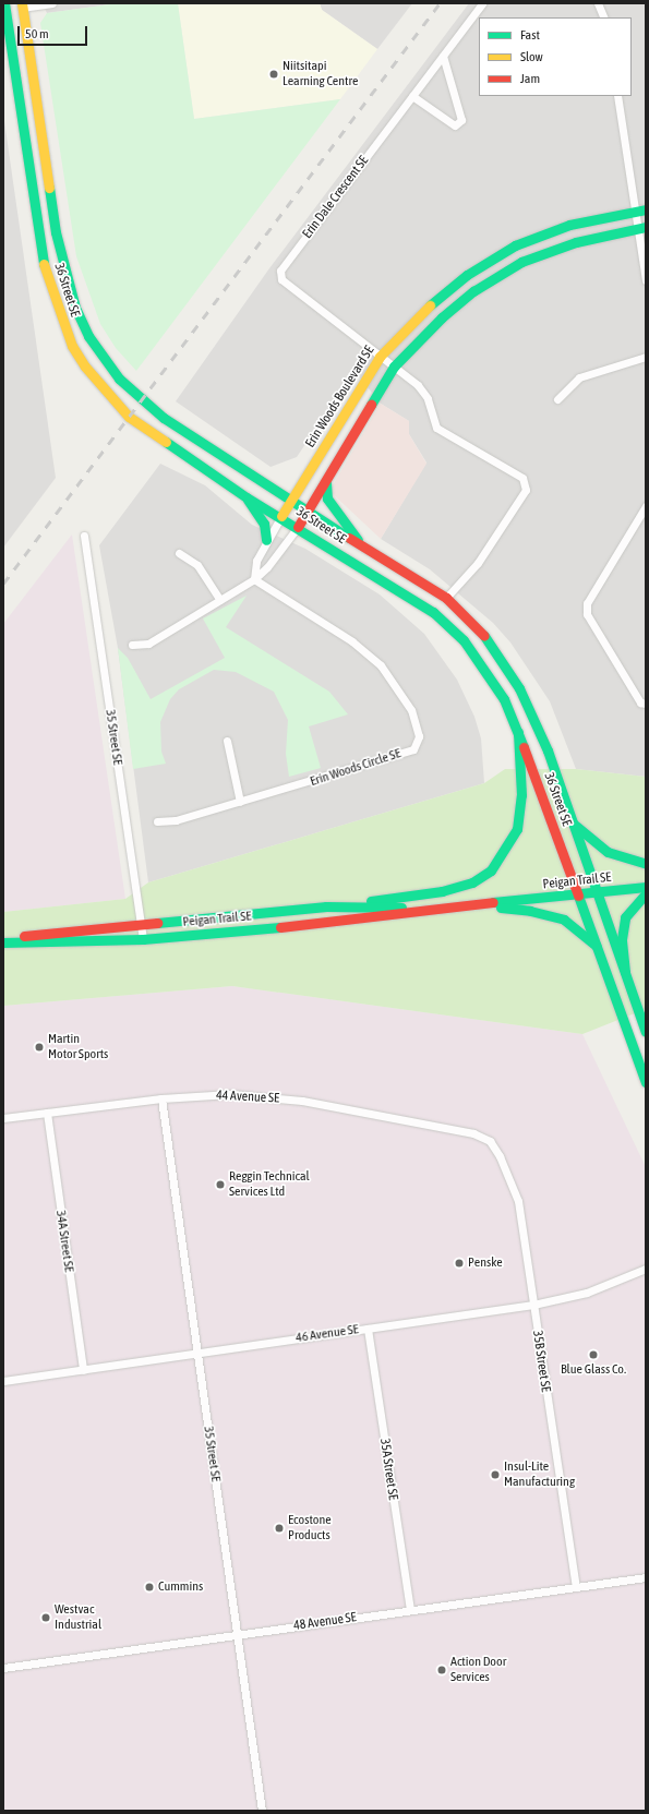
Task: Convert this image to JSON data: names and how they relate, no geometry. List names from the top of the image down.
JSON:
{
  "streets": {
    "main road": ["36 Street SE", "Erin Woods Boulevard SE", "Peigan Trail SE"],
    "street": [
      "Erin Dale Crescent SE",
      "35 Street SE",
      "Erin Woods Circle SE",
      "44 Avenue SE",
      "34A Street SE",
      "46 Avenue SE",
      "35B Street SE",
      "35A Street SE",
      "48 Avenue SE"
    ]
  },
  "crossings": [
    ["Erin Dale Crescent SE", "36 Street SE"],
    ["Erin Dale Crescent SE", "Erin Woods Boulevard SE"],
    ["36 Street SE", "Erin Woods Boulevard SE"],
    ["36 Street SE", "Peigan Trail SE"],
    ["35 Street SE", "Peigan Trail SE"],
    ["35 Street SE", "44 Avenue SE"],
    ["35 Street SE", "46 Avenue SE"],
    ["35 Street SE", "48 Avenue SE"],
    ["44 Avenue SE", "34A Street SE"],
    ["44 Avenue SE", "35B Street SE"],
    ["34A Street SE", "46 Avenue SE"],
    ["46 Avenue SE", "35B Street SE"],
    ["46 Avenue SE", "35A Street SE"],
    ["35B Street SE", "48 Avenue SE"],
    ["35A Street SE", "48 Avenue SE"]
  ],
  "places": [
    "Niitsitapi Learning Centre",
    "Martin Motor Sports",
    "Reggin Technical Services Ltd",
    "Penske",
    "Blue Glass Co.",
    "Insul-Lite Manufacturing",
    "Ecostone Products",
    "Cummins",
    "Westvac Industrial",
    "Action Door Services"
  ],
  "legend": ["Fast", "Slow", "Jam"],
  "scale_bar": "50 m"
}
